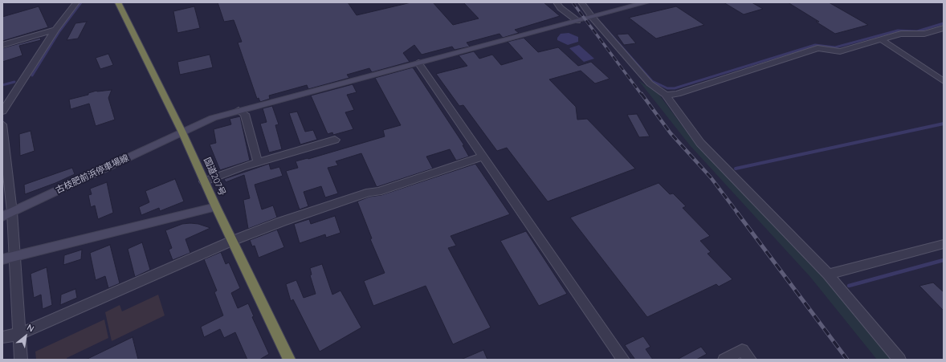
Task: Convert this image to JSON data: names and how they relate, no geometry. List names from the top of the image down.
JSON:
{
  "streets": {
    "highway": ["国道207号"],
    "street": ["古枝肥前浜停車場線"]
  },
  "crossings": [
    ["古枝肥前浜停車場線", "国道207号"]
  ],
  "north": "top right"
}
